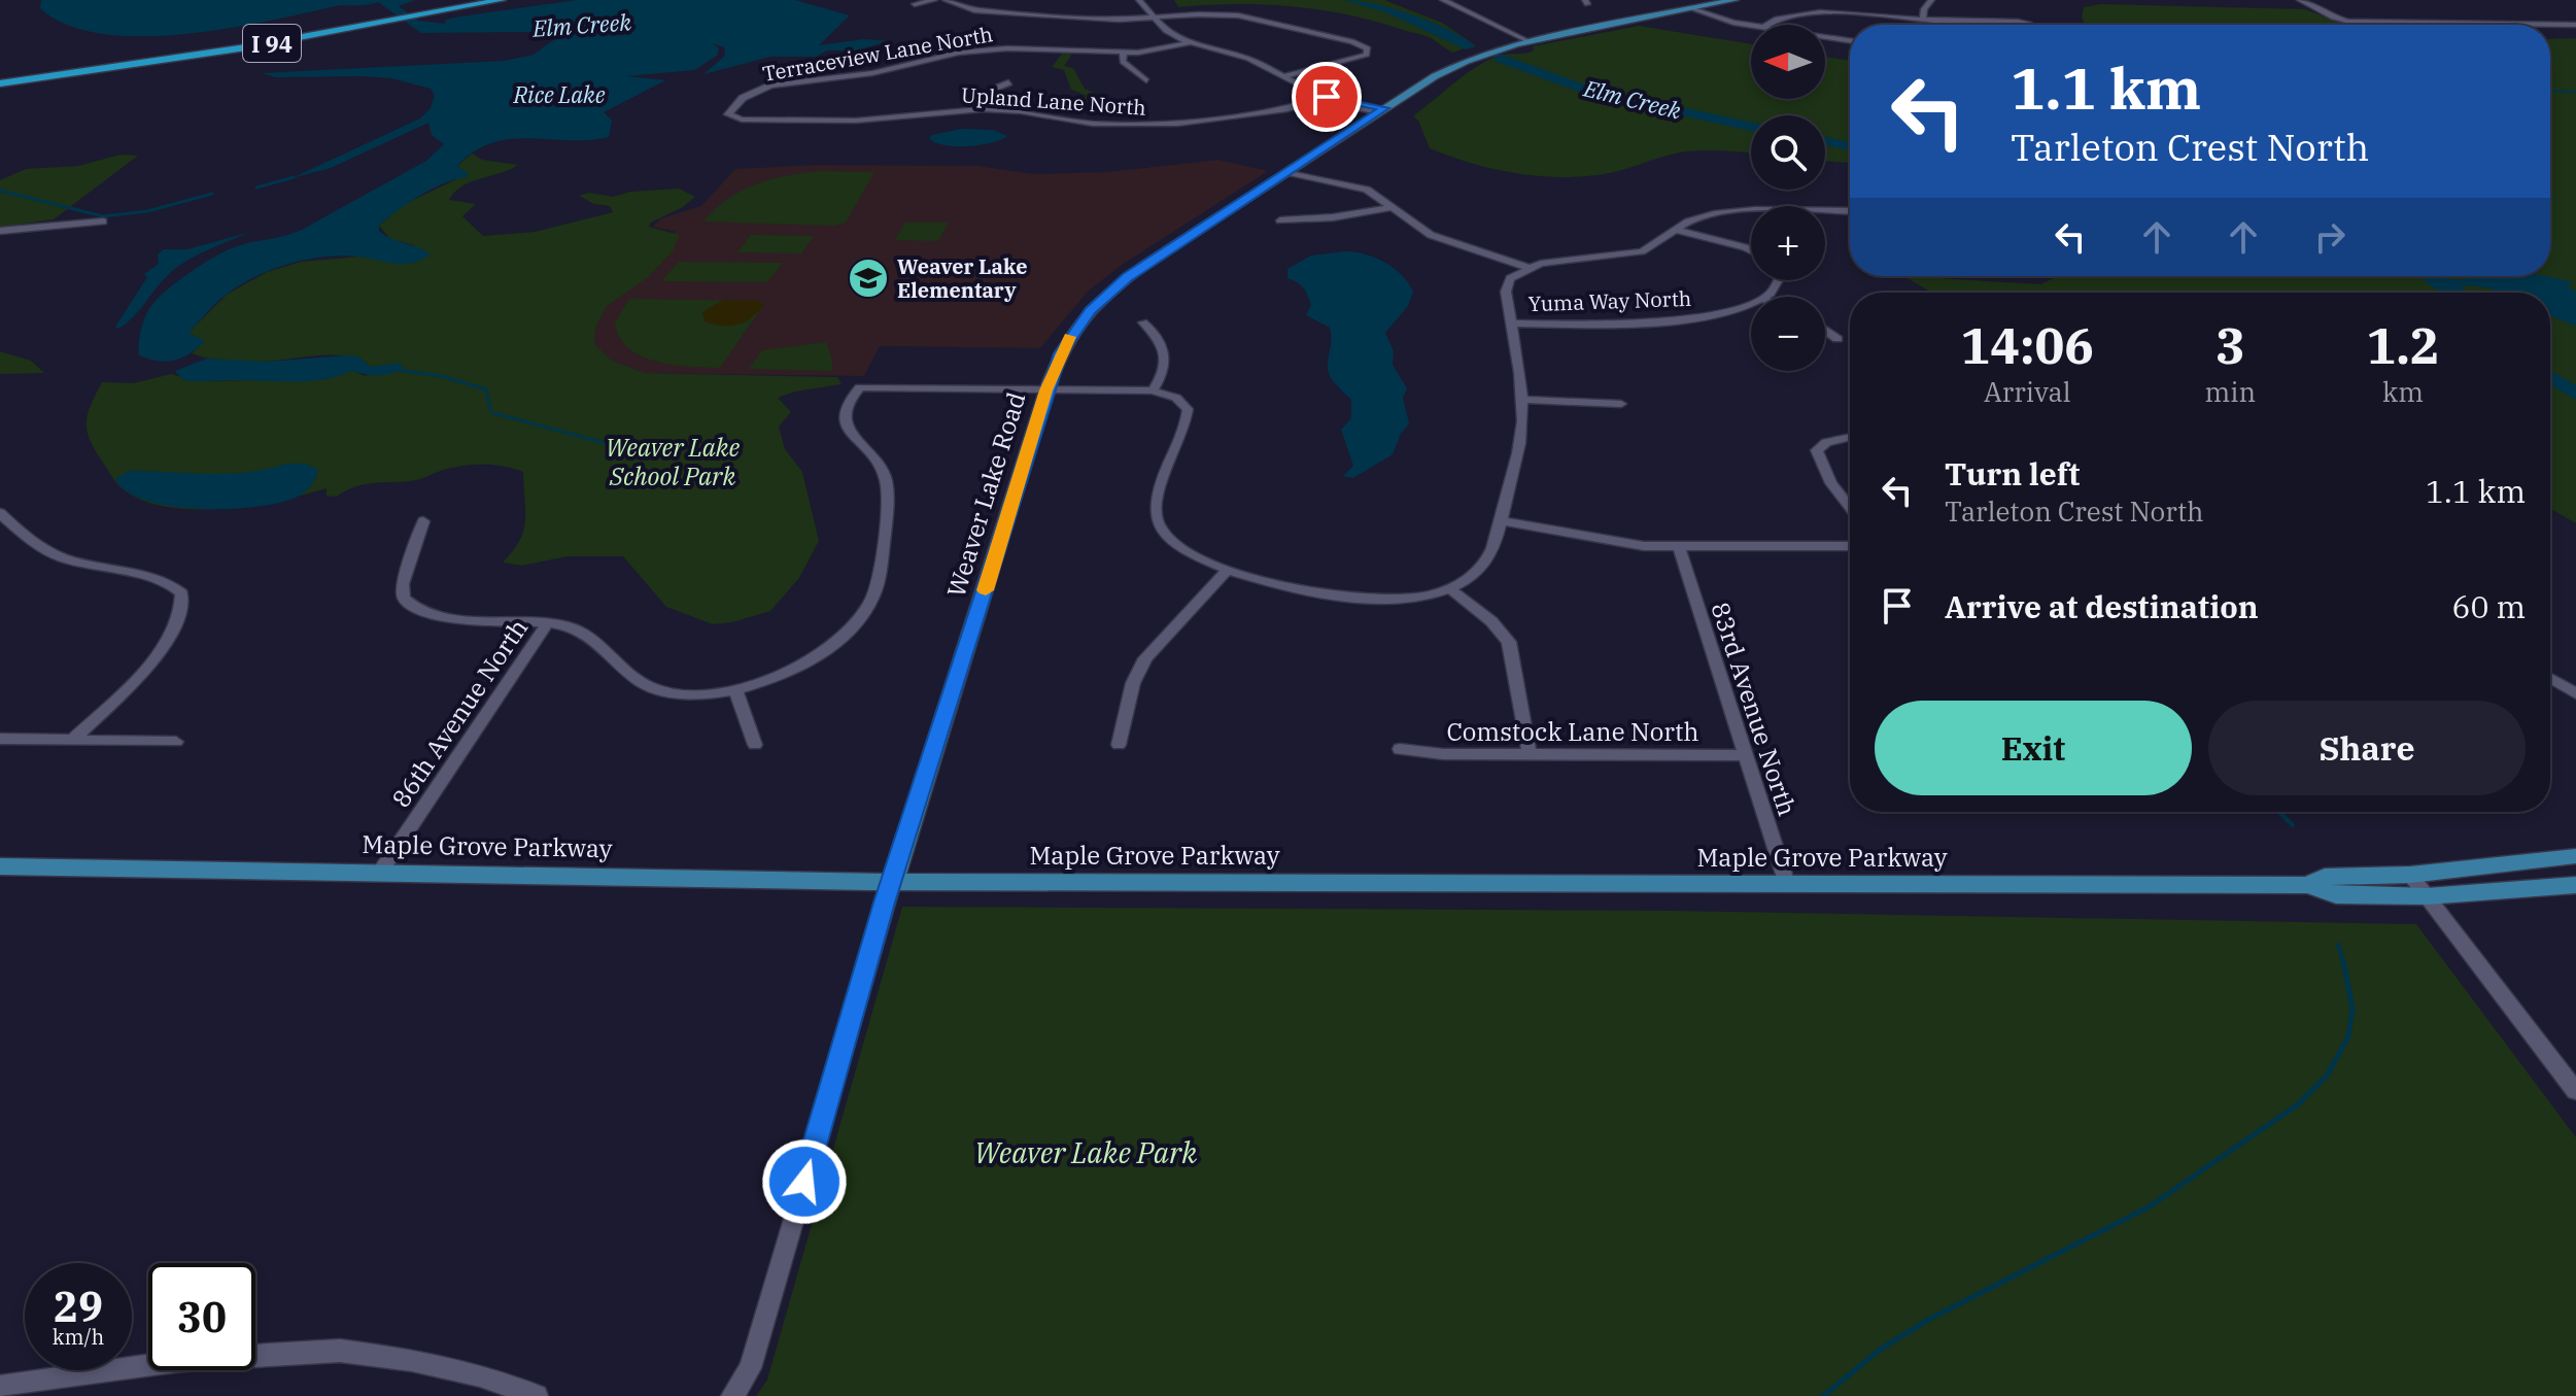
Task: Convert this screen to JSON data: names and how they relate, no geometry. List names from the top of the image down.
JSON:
{
  "streets": {
    "highway": ["I 94"],
    "main road": ["Weaver Lake Road", "Maple Grove Parkway"],
    "street": [
      "Terraceview Lane North",
      "Upland Lane North",
      "Yuma Way North",
      "83rd Avenue North",
      "86th Avenue North",
      "Comstock Lane North"
    ]
  },
  "crossings": [
    ["Terraceview Lane North", "Upland Lane North"],
    ["Weaver Lake Road", "Maple Grove Parkway"],
    ["83rd Avenue North", "Comstock Lane North"],
    ["83rd Avenue North", "Maple Grove Parkway"],
    ["86th Avenue North", "Maple Grove Parkway"]
  ],
  "water": ["Elm Creek", "Rice Lake"],
  "parks": ["Weaver Lake School Park", "Weaver Lake Park"],
  "places": {
    "school or university": ["Weaver Lake Elementary"]
  },
  "north": "left",
  "page": {
    "map_buttons": ["+", "−"],
    "turn": ["1.1 km", "Tarleton Crest North"],
    "eta": [
      "14:06",
      "Arrival",
      "3",
      "min",
      "1.2",
      "km"
    ],
    "list": [
      {
        "name": "Turn left",
        "note": "Tarleton Crest North",
        "value": "1.1 km"
      },
      {
        "name": "Arrive at destination",
        "value": "60 m"
      }
    ],
    "buttons": ["Exit", "Share"],
    "speed": "29 km/h",
    "limit": "30"
  }
}
